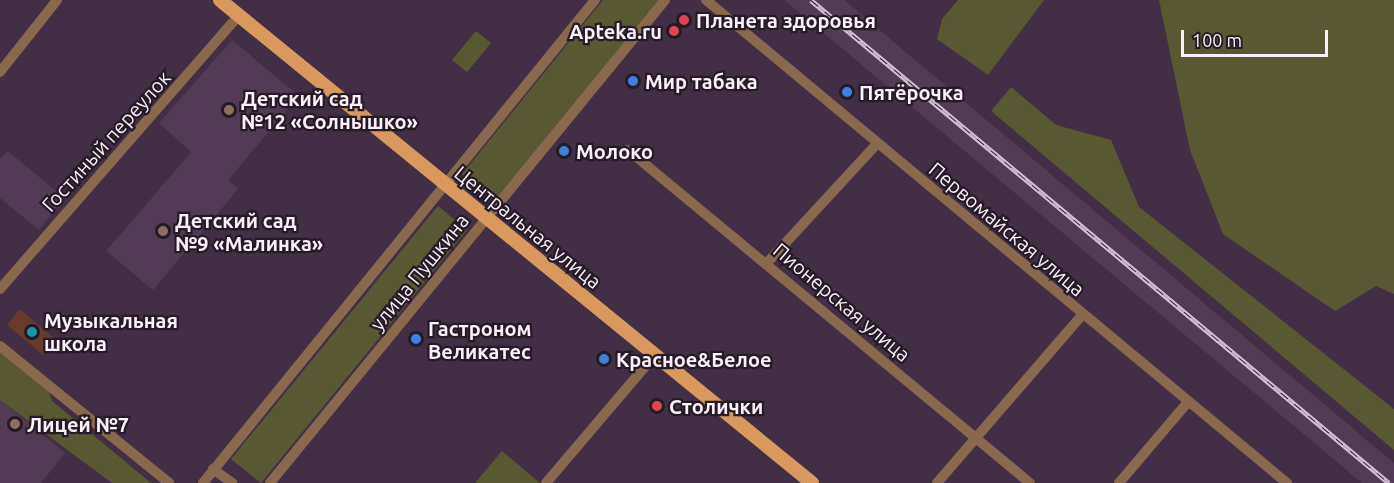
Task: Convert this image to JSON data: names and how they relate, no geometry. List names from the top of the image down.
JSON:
{
  "streets": {
    "main road": ["Центральная улица"],
    "street": [
      "Гостиный переулок",
      "Первомайская улица",
      "улица Пушкина",
      "Пионерская улица"
    ]
  },
  "crossings": [
    ["Гостиный переулок", "Центральная улица"],
    ["Центральная улица", "улица Пушкина"]
  ],
  "places": [
    "Планета здоровья",
    "Apteka.ru",
    "Мир табака",
    "Пятёрочка",
    "Детский сад №12 «Солнышко»",
    "Moлоко",
    "Детский сад №9 «Малинка»",
    "Музыкальная школа",
    "Гастроном Великатес",
    "Красное&Белое",
    "Столички",
    "Лицей №7"
  ],
  "scale_bar": "100 m"
}
